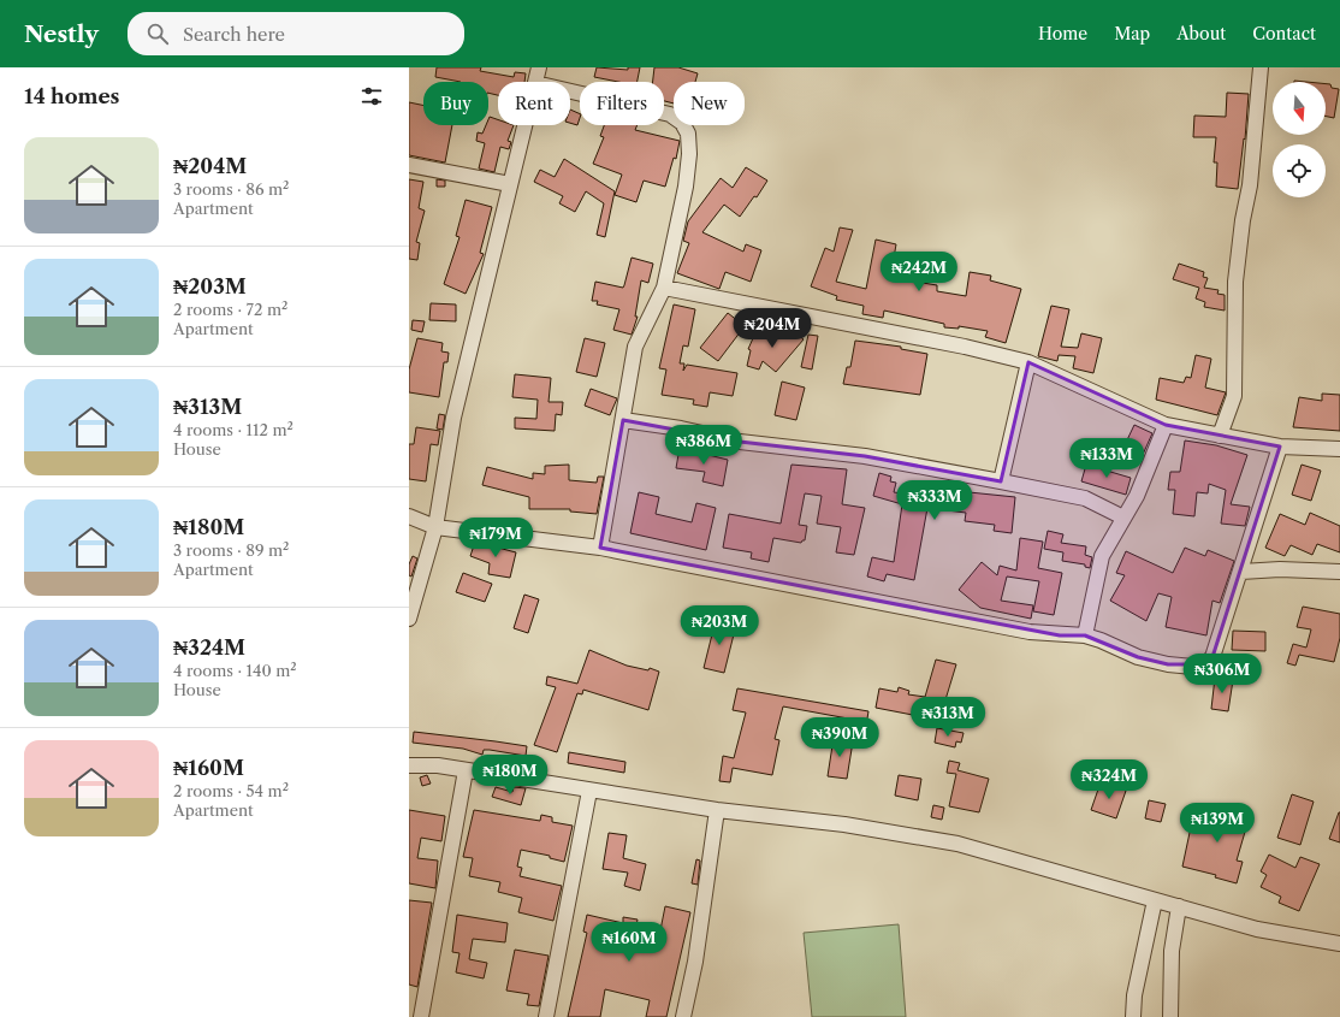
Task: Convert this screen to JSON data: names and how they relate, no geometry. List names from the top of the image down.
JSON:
{
  "north": "bottom",
  "page": {
    "header": "Nestly",
    "search": "Search here",
    "nav": [
      "Home",
      "Map",
      "About",
      "Contact"
    ],
    "heading": "14 homes",
    "chip": [
      "Buy",
      "Rent",
      "Filters",
      "New"
    ],
    "list": [
      {
        "name": "₦204M",
        "note": "3 rooms · 86 m² · Apartment"
      },
      {
        "name": "₦203M",
        "note": "2 rooms · 72 m² · Apartment"
      },
      {
        "name": "₦313M",
        "note": "4 rooms · 112 m² · House"
      },
      {
        "name": "₦180M",
        "note": "3 rooms · 89 m² · Apartment"
      },
      {
        "name": "₦324M",
        "note": "4 rooms · 140 m² · House"
      },
      {
        "name": "₦160M",
        "note": "2 rooms · 54 m² · Apartment"
      }
    ],
    "price": [
      "₦242M",
      "₦204M",
      "₦386M",
      "₦133M",
      "₦333M",
      "₦179M",
      "₦203M",
      "₦306M",
      "₦313M",
      "₦390M",
      "₦180M",
      "₦324M",
      "₦139M",
      "₦160M"
    ]
  }
}
